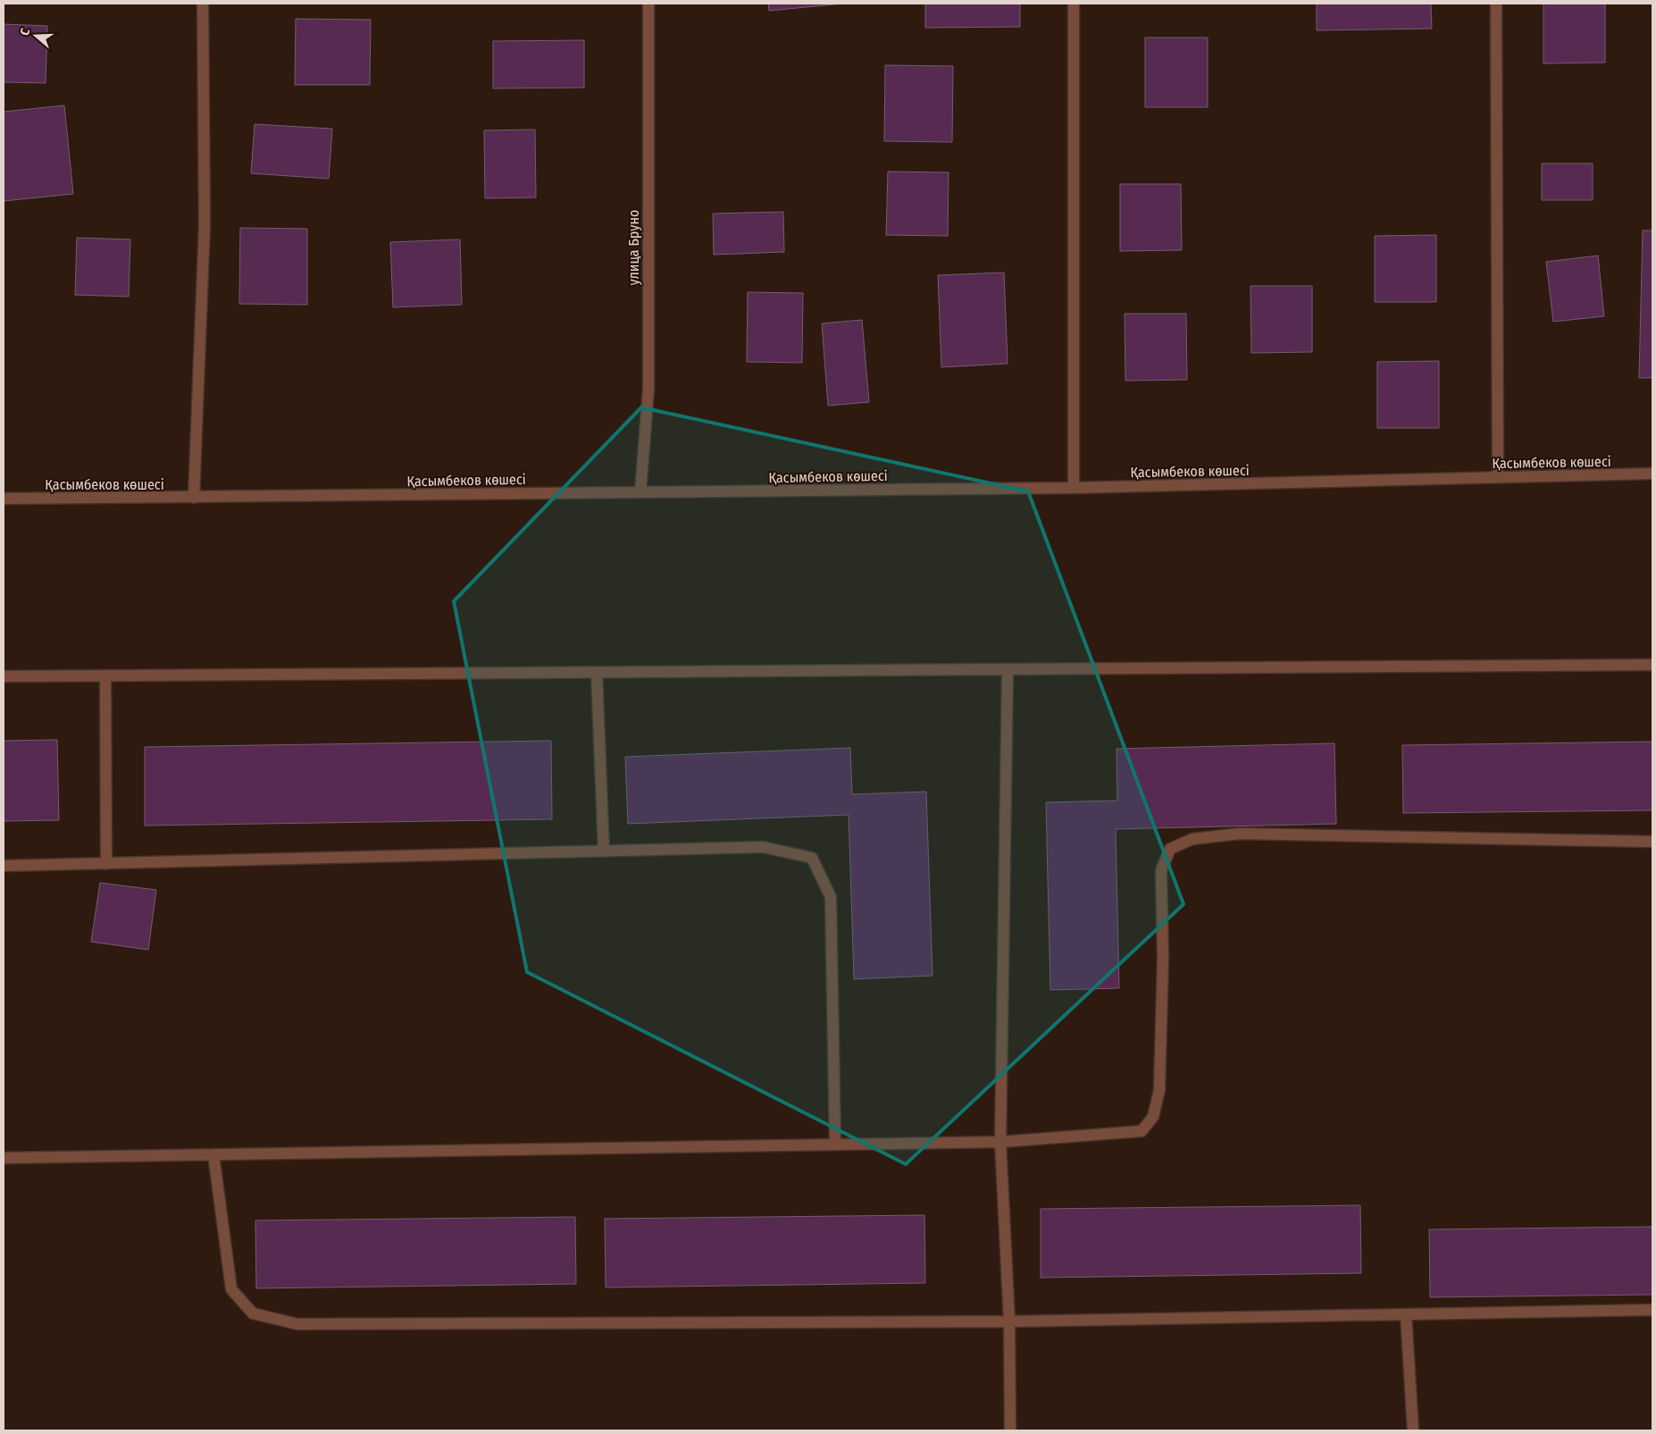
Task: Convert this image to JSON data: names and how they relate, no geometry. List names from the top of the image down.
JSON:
{
  "streets": {
    "street": ["улица Бруно", "Қасымбеков көшесі"]
  },
  "crossings": [
    ["улица Бруно", "Қасымбеков көшесі"]
  ],
  "north": "left"
}
